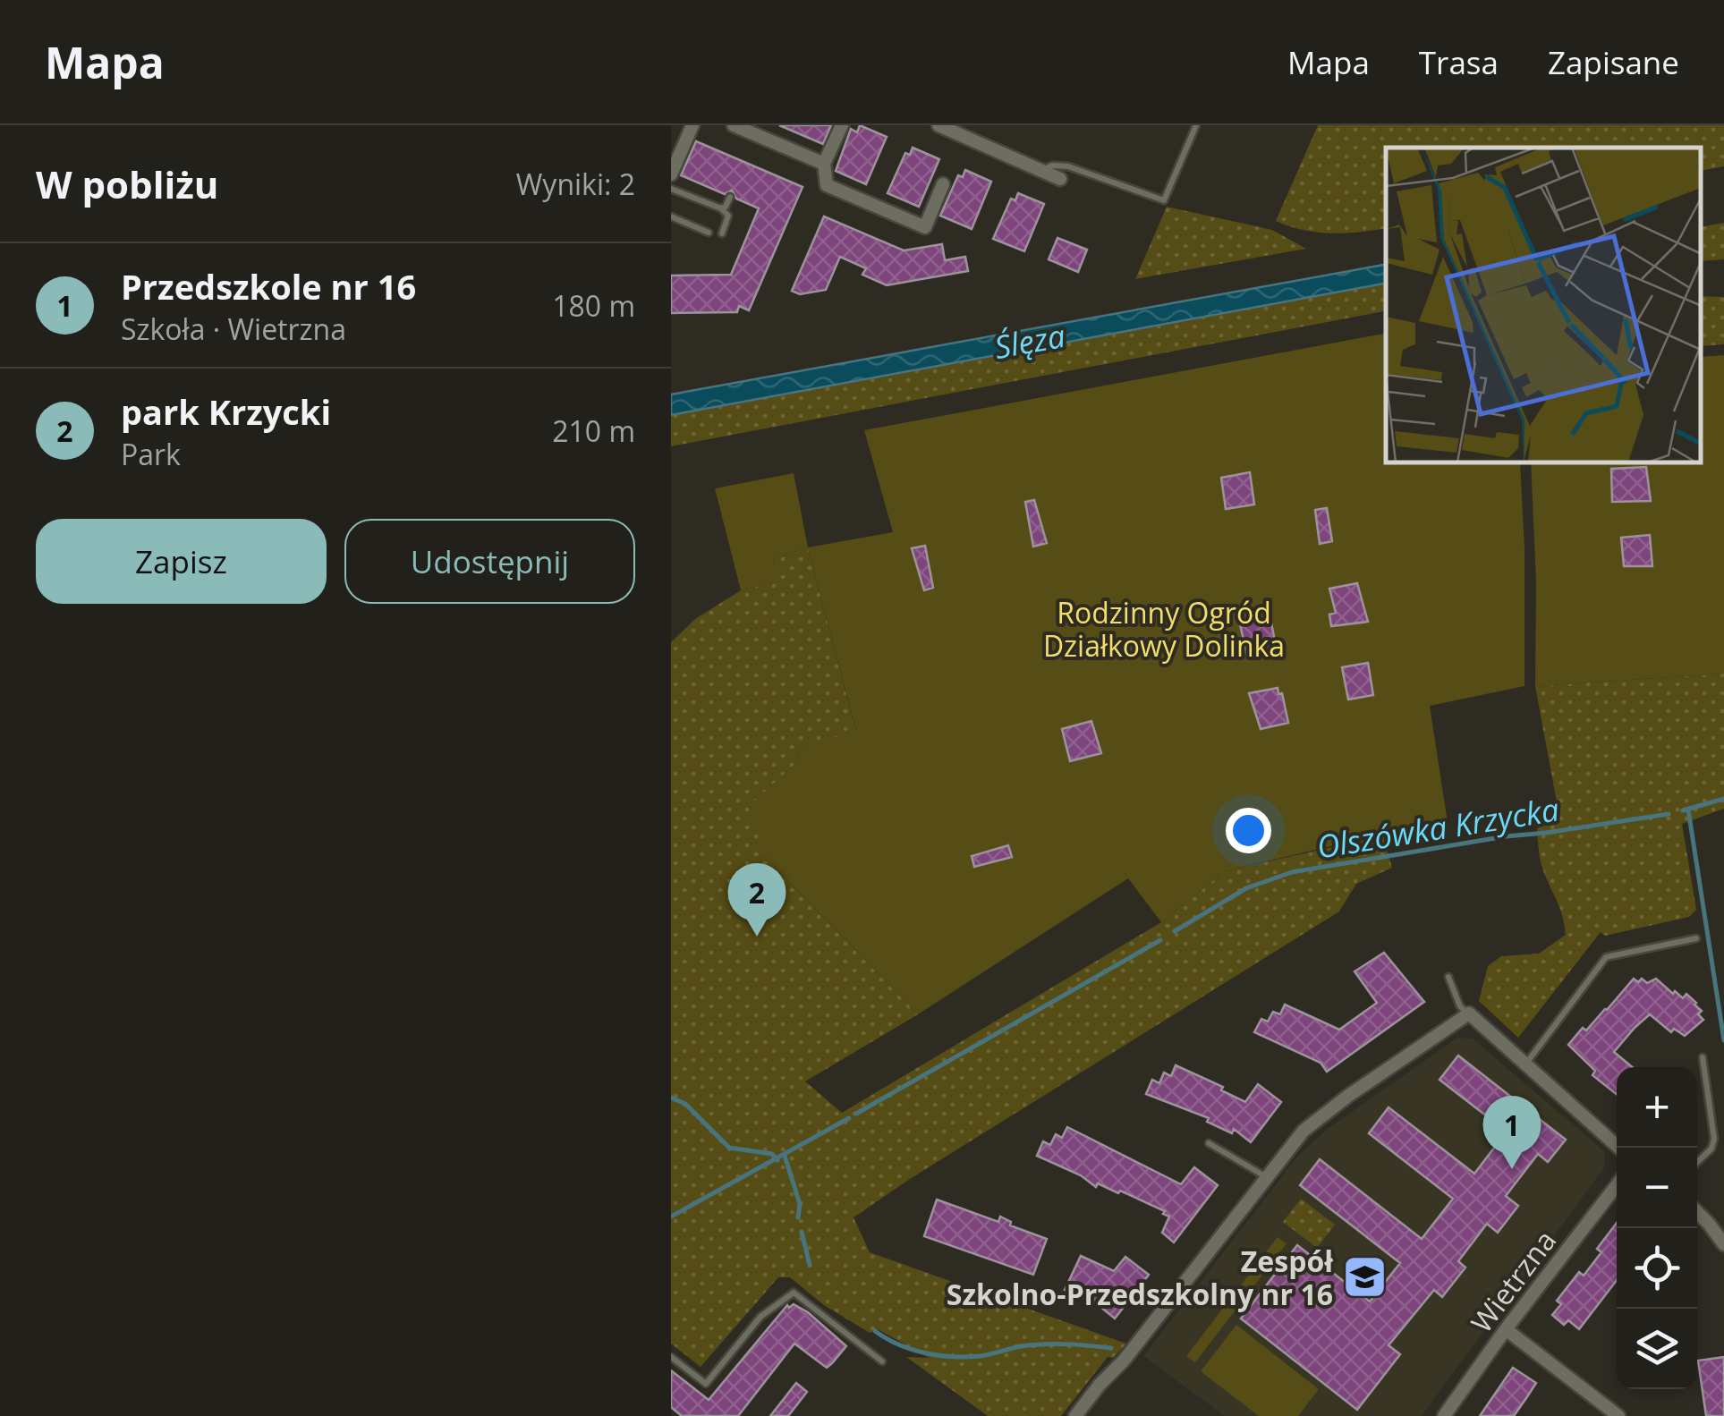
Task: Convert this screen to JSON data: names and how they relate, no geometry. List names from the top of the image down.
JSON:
{
  "streets": {
    "street": ["Wietrzna"]
  },
  "water": ["Ślęza", "Olszówka Krzycka"],
  "parks": ["Rodzinny Ogród Działkowy Dolinka"],
  "places": {
    "school or university": ["Zespół Szkolno-Przedszkolny nr 16"]
  },
  "page": {
    "header": "Mapa",
    "nav": ["Mapa", "Trasa", "Zapisane"],
    "heading": ["W pobliżu", "Wyniki: 2"],
    "list": [
      {
        "mark": "1",
        "name": "Przedszkole nr 16",
        "note": "Szkoła · Wietrzna",
        "value": "180 m"
      },
      {
        "mark": "2",
        "name": "park Krzycki",
        "note": "Park",
        "value": "210 m"
      }
    ],
    "buttons": ["Zapisz", "Udostępnij"],
    "pins": ["2", "1"],
    "map_buttons": ["+", "−"]
  }
}
